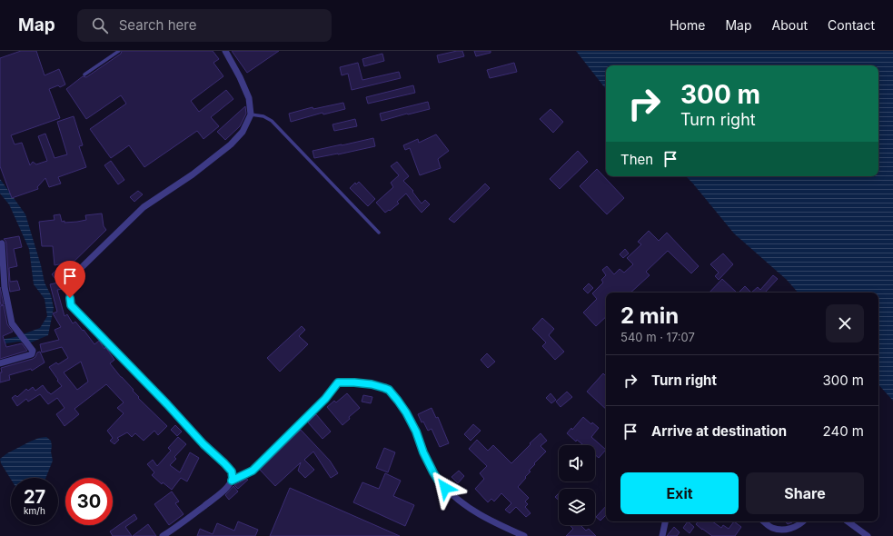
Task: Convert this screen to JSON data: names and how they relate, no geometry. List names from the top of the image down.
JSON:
{
  "page": {
    "header": "Map",
    "search": "Search here",
    "nav": [
      "Home",
      "Map",
      "About",
      "Contact"
    ],
    "turn": ["300 m", "Turn right"],
    "then": "Then",
    "heading": ["2 min", "540 m · 17:07"],
    "list": [
      {
        "name": "Turn right",
        "value": "300 m"
      },
      {
        "name": "Arrive at destination",
        "value": "240 m"
      }
    ],
    "buttons": ["Exit", "Share"],
    "speed": "27 km/h",
    "limit": "30"
  }
}
